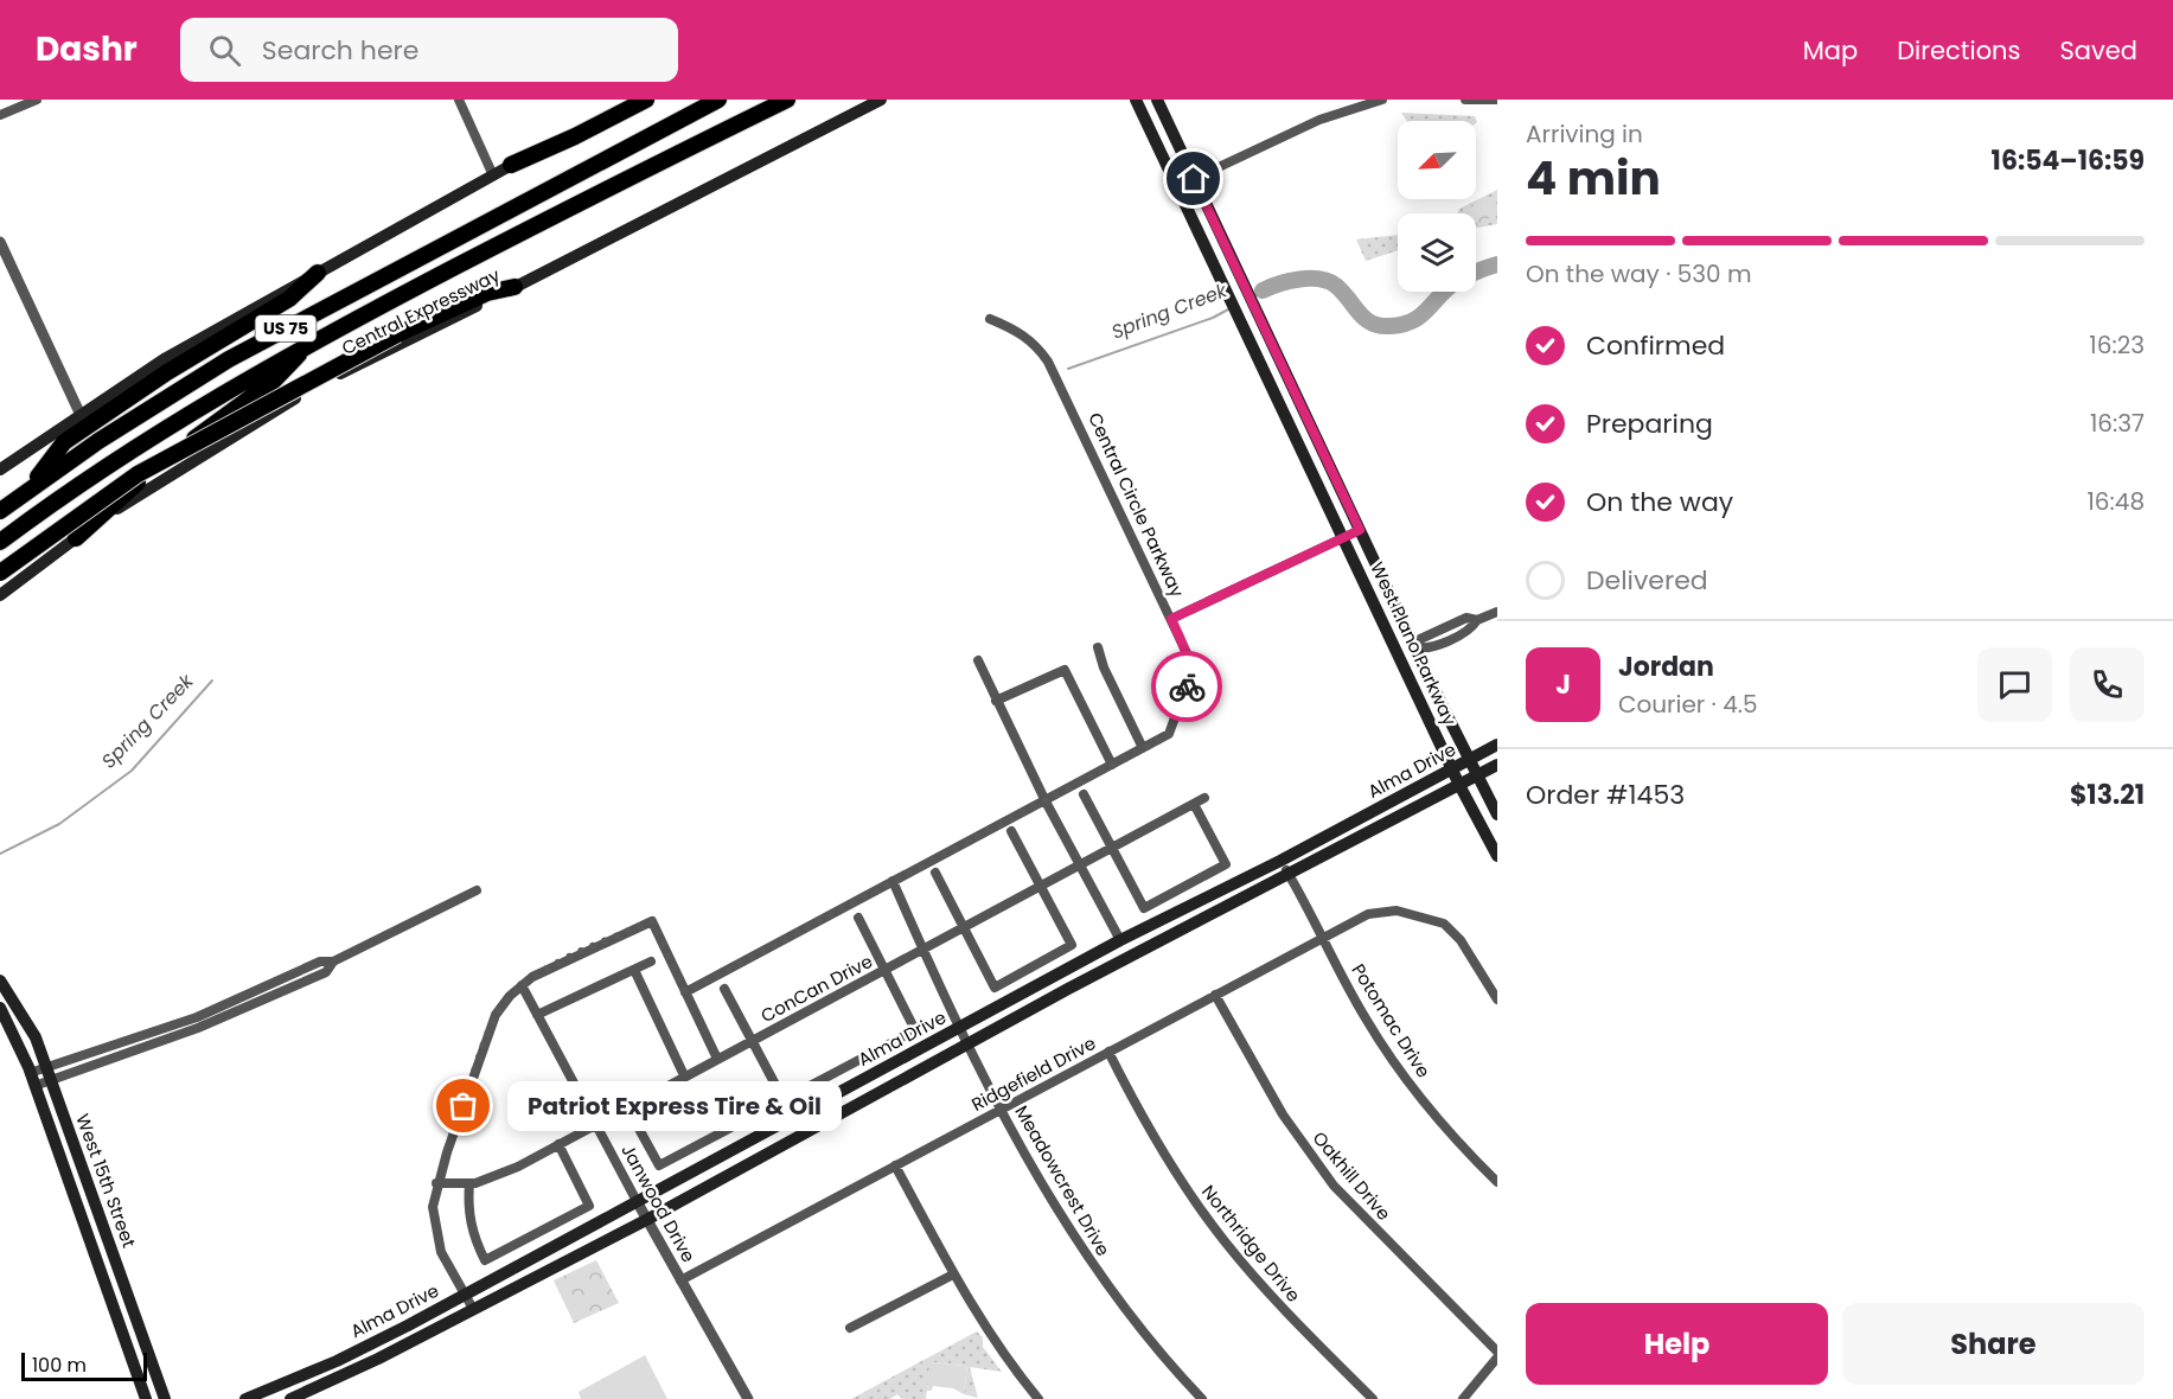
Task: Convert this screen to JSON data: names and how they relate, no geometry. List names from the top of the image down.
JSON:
{
  "streets": {
    "highway": ["Central Expressway", "US 75"],
    "main road": ["West Plano Parkway", "Alma Drive", "West 15th Street"],
    "street": [
      "Central Circle Parkway",
      "ConCan Drive",
      "Potomac Drive",
      "Ridgefield Drive",
      "Oakhill Drive",
      "Meadowcrest Drive",
      "Janwood Drive",
      "Northridge Drive"
    ]
  },
  "crossings": [
    ["West Plano Parkway", "Alma Drive"],
    ["Alma Drive", "Potomac Drive"],
    ["Alma Drive", "Meadowcrest Drive"],
    ["Alma Drive", "Janwood Drive"],
    ["ConCan Drive", "Meadowcrest Drive"],
    ["ConCan Drive", "Janwood Drive"],
    ["Potomac Drive", "Ridgefield Drive"],
    ["Ridgefield Drive", "Oakhill Drive"],
    ["Ridgefield Drive", "Meadowcrest Drive"],
    ["Ridgefield Drive", "Janwood Drive"],
    ["Ridgefield Drive", "Northridge Drive"]
  ],
  "water": ["Spring Creek"],
  "places": ["Patriot Express Tire & Oil"],
  "scale_bar": "100 m",
  "north": "bottom left",
  "page": {
    "header": "Dashr",
    "search": "Search here",
    "nav": ["Map", "Directions", "Saved"],
    "heading": ["4 min", "Arriving in", "16:54–16:59"],
    "panel": [
      "Jordan",
      "Courier · 4.5",
      "Order #1453",
      "$13.21"
    ],
    "bar": "On the way · 530 m",
    "list": [
      ["Confirmed", "16:23"],
      ["Preparing", "16:37"],
      ["On the way", "16:48"],
      "Delivered"
    ],
    "round": "J",
    "bubble": "Patriot Express Tire & Oil",
    "buttons": ["Help", "Share"],
    "scale": "100 m"
  }
}
